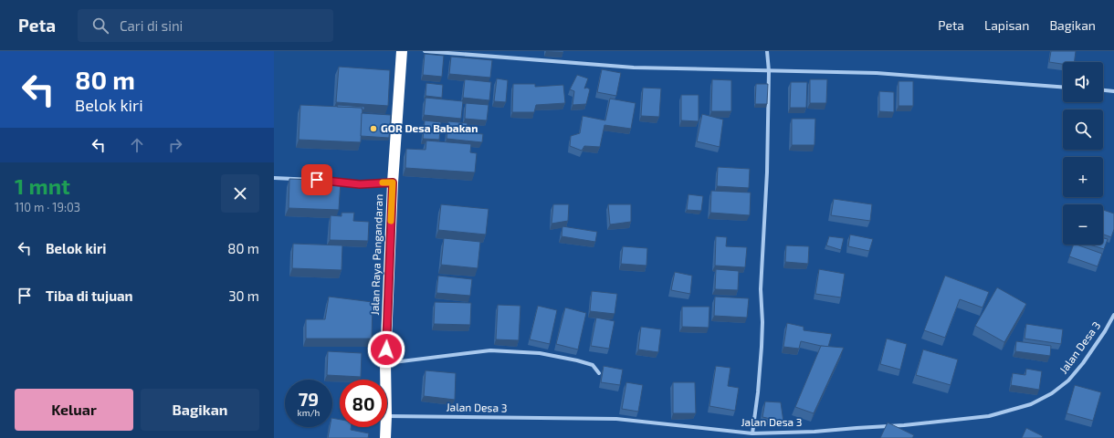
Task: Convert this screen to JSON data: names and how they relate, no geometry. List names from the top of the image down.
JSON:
{
  "streets": {
    "highway": ["Jalan Raya Pangandaran"],
    "street": ["Jalan Desa 3"]
  },
  "places": ["GOR Desa Babakan"],
  "page": {
    "header": "Peta",
    "search": "Cari di sini",
    "nav": ["Peta", "Lapisan", "Bagikan"],
    "turn": ["80 m", "Belok kiri"],
    "map_buttons": ["+", "−"],
    "heading": ["1 mnt", "110 m · 19:03"],
    "list": [
      {
        "name": "Belok kiri",
        "value": "80 m"
      },
      {
        "name": "Tiba di tujuan",
        "value": "30 m"
      }
    ],
    "speed": "79 km/h",
    "limit": "80",
    "buttons": ["Keluar", "Bagikan"]
  }
}
